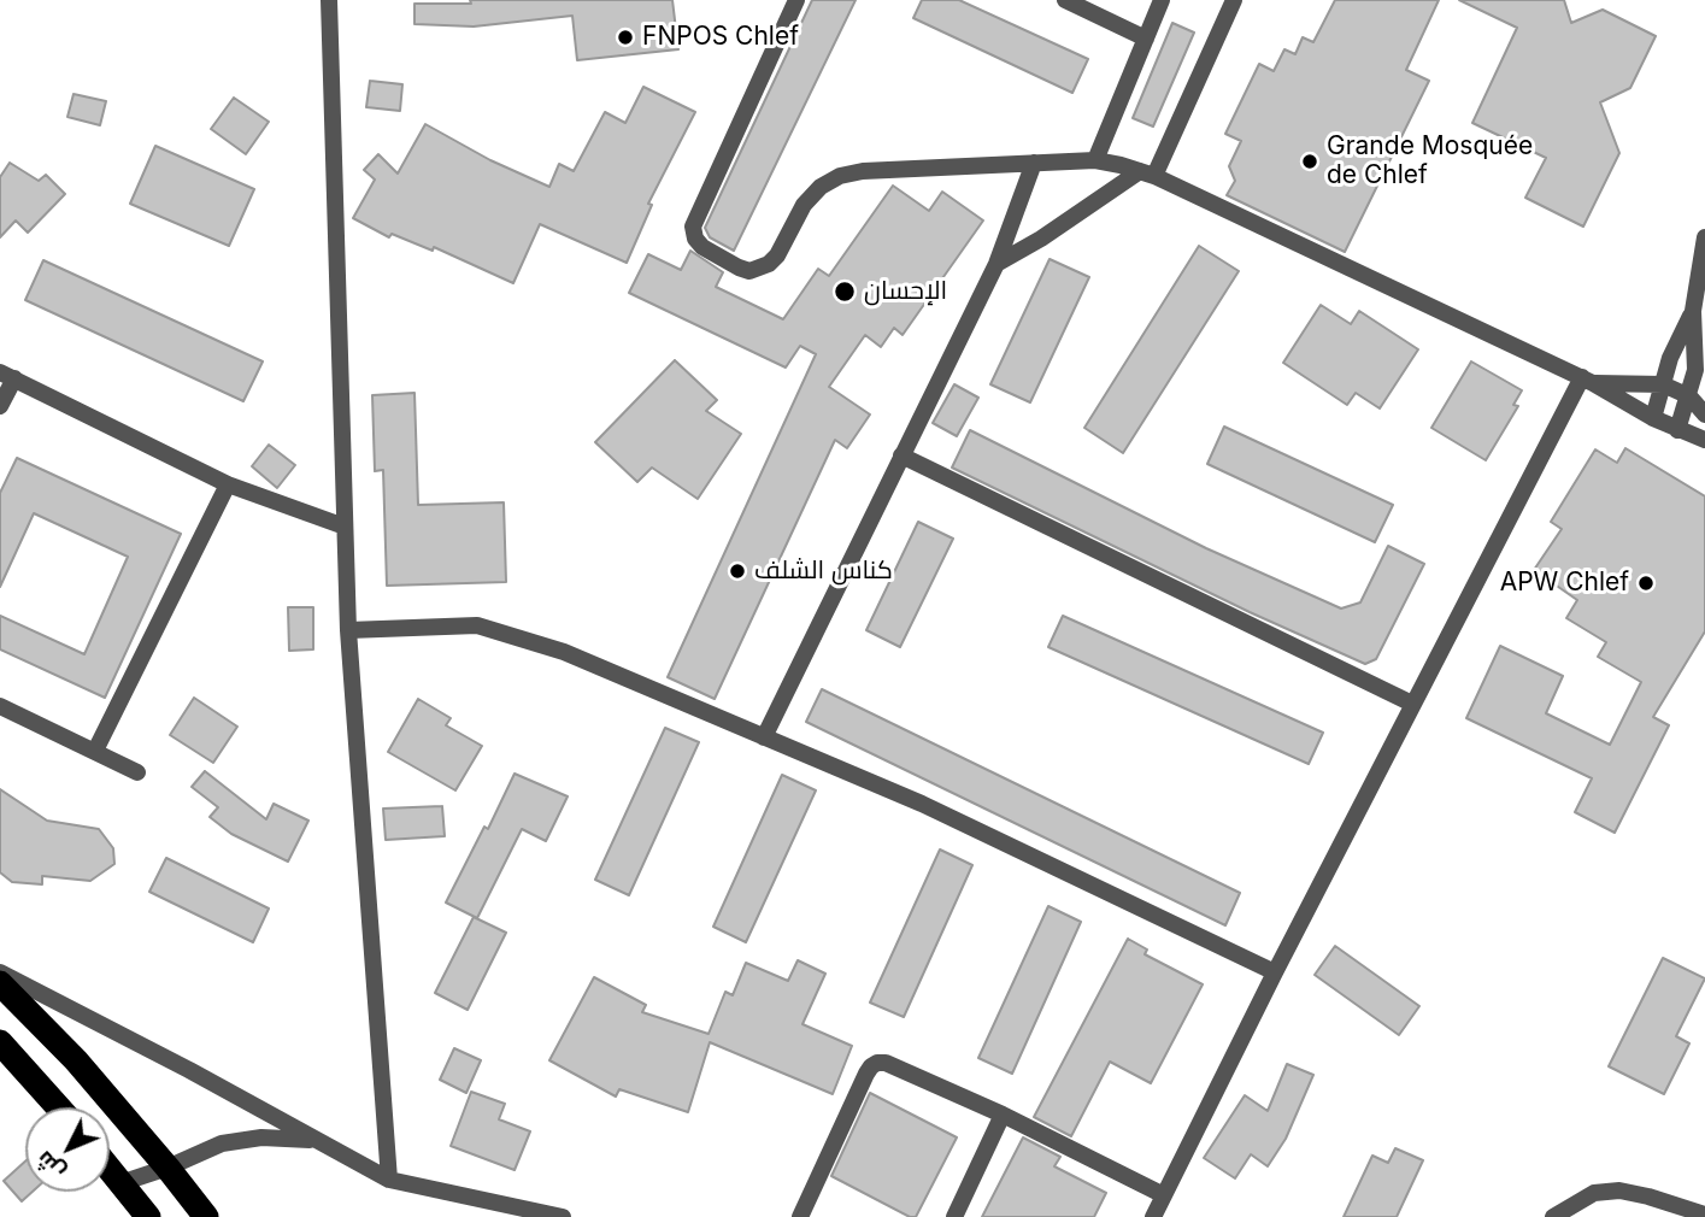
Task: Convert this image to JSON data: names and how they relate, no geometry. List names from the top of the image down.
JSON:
{
  "places": [
    "FNPOS Chlef",
    "Grande Mosquée de Chlef",
    "الإحسان",
    "كناس الشلف",
    "APW Chlef"
  ],
  "north": "bottom left"
}
